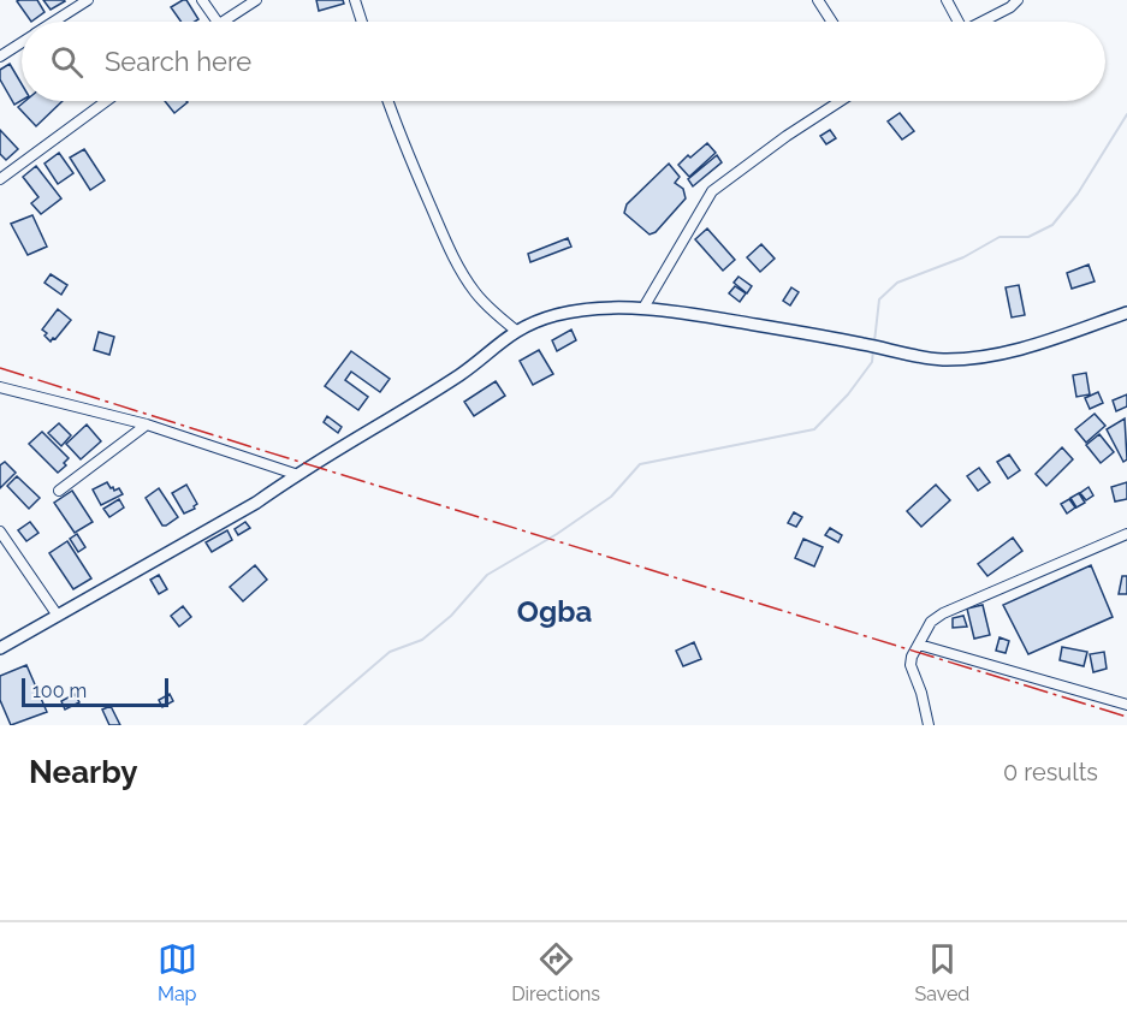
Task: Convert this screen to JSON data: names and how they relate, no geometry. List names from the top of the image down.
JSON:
{
  "districts": ["Ogba"],
  "scale_bar": "100 m",
  "page": {
    "search": "Search here",
    "scale": "100 m",
    "heading": ["Nearby", "0 results"],
    "nav": ["Map", "Directions", "Saved"]
  }
}
